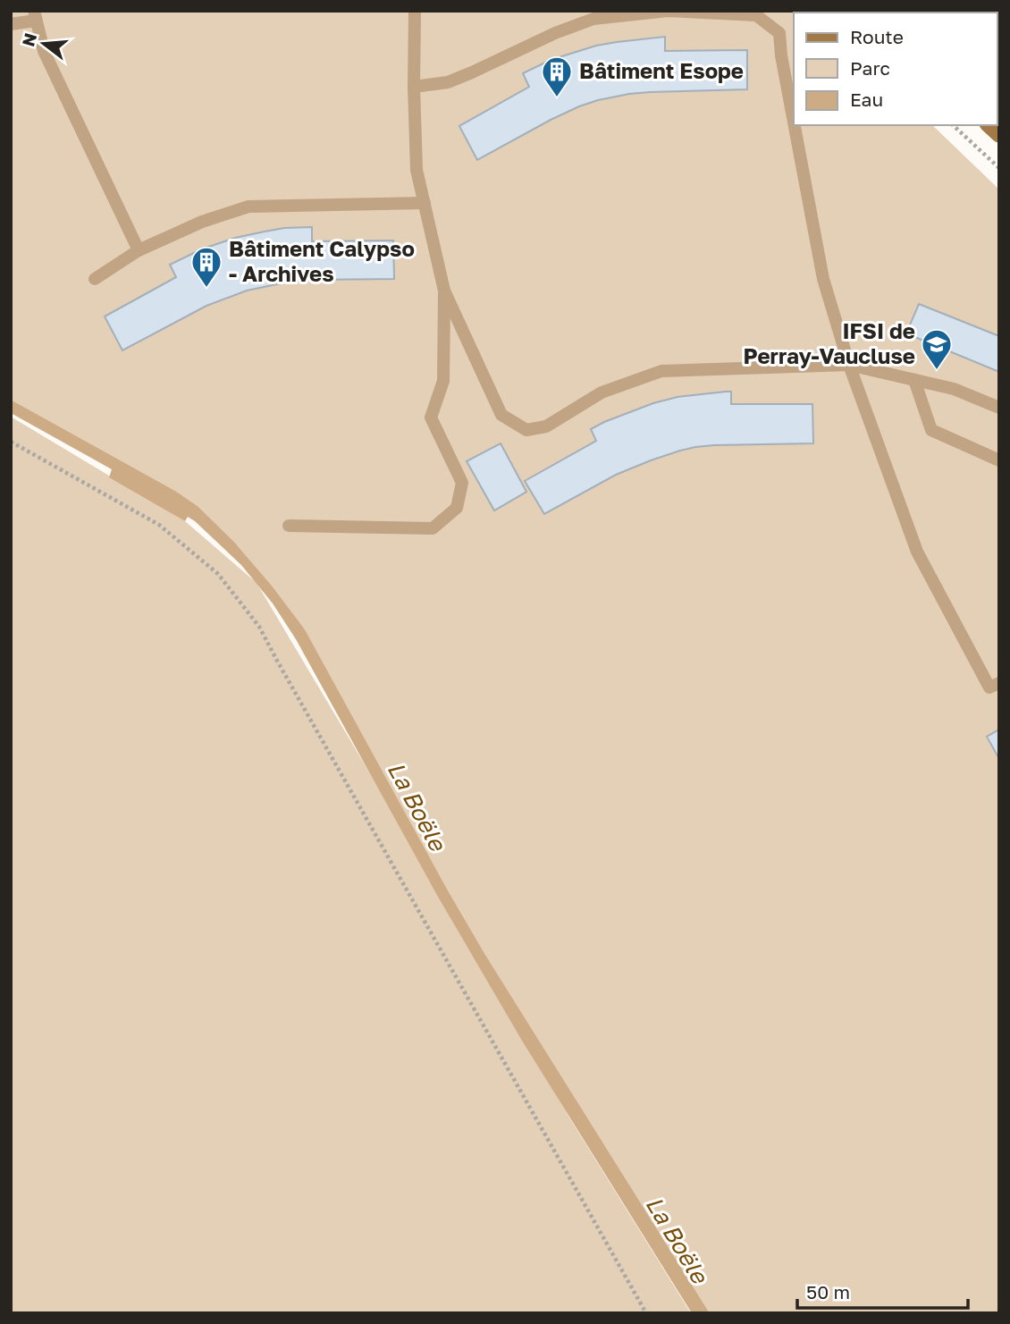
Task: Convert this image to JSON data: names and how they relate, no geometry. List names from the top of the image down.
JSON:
{
  "water": ["La Boële"],
  "places": {
    "building": ["Bâtiment Esope", "Bâtiment Calypso - Archives"],
    "school or university": ["IFSI de Perray-Vaucluse"]
  },
  "legend": ["Route", "Parc", "Eau"],
  "scale_bar": "50 m",
  "north": "left"
}
